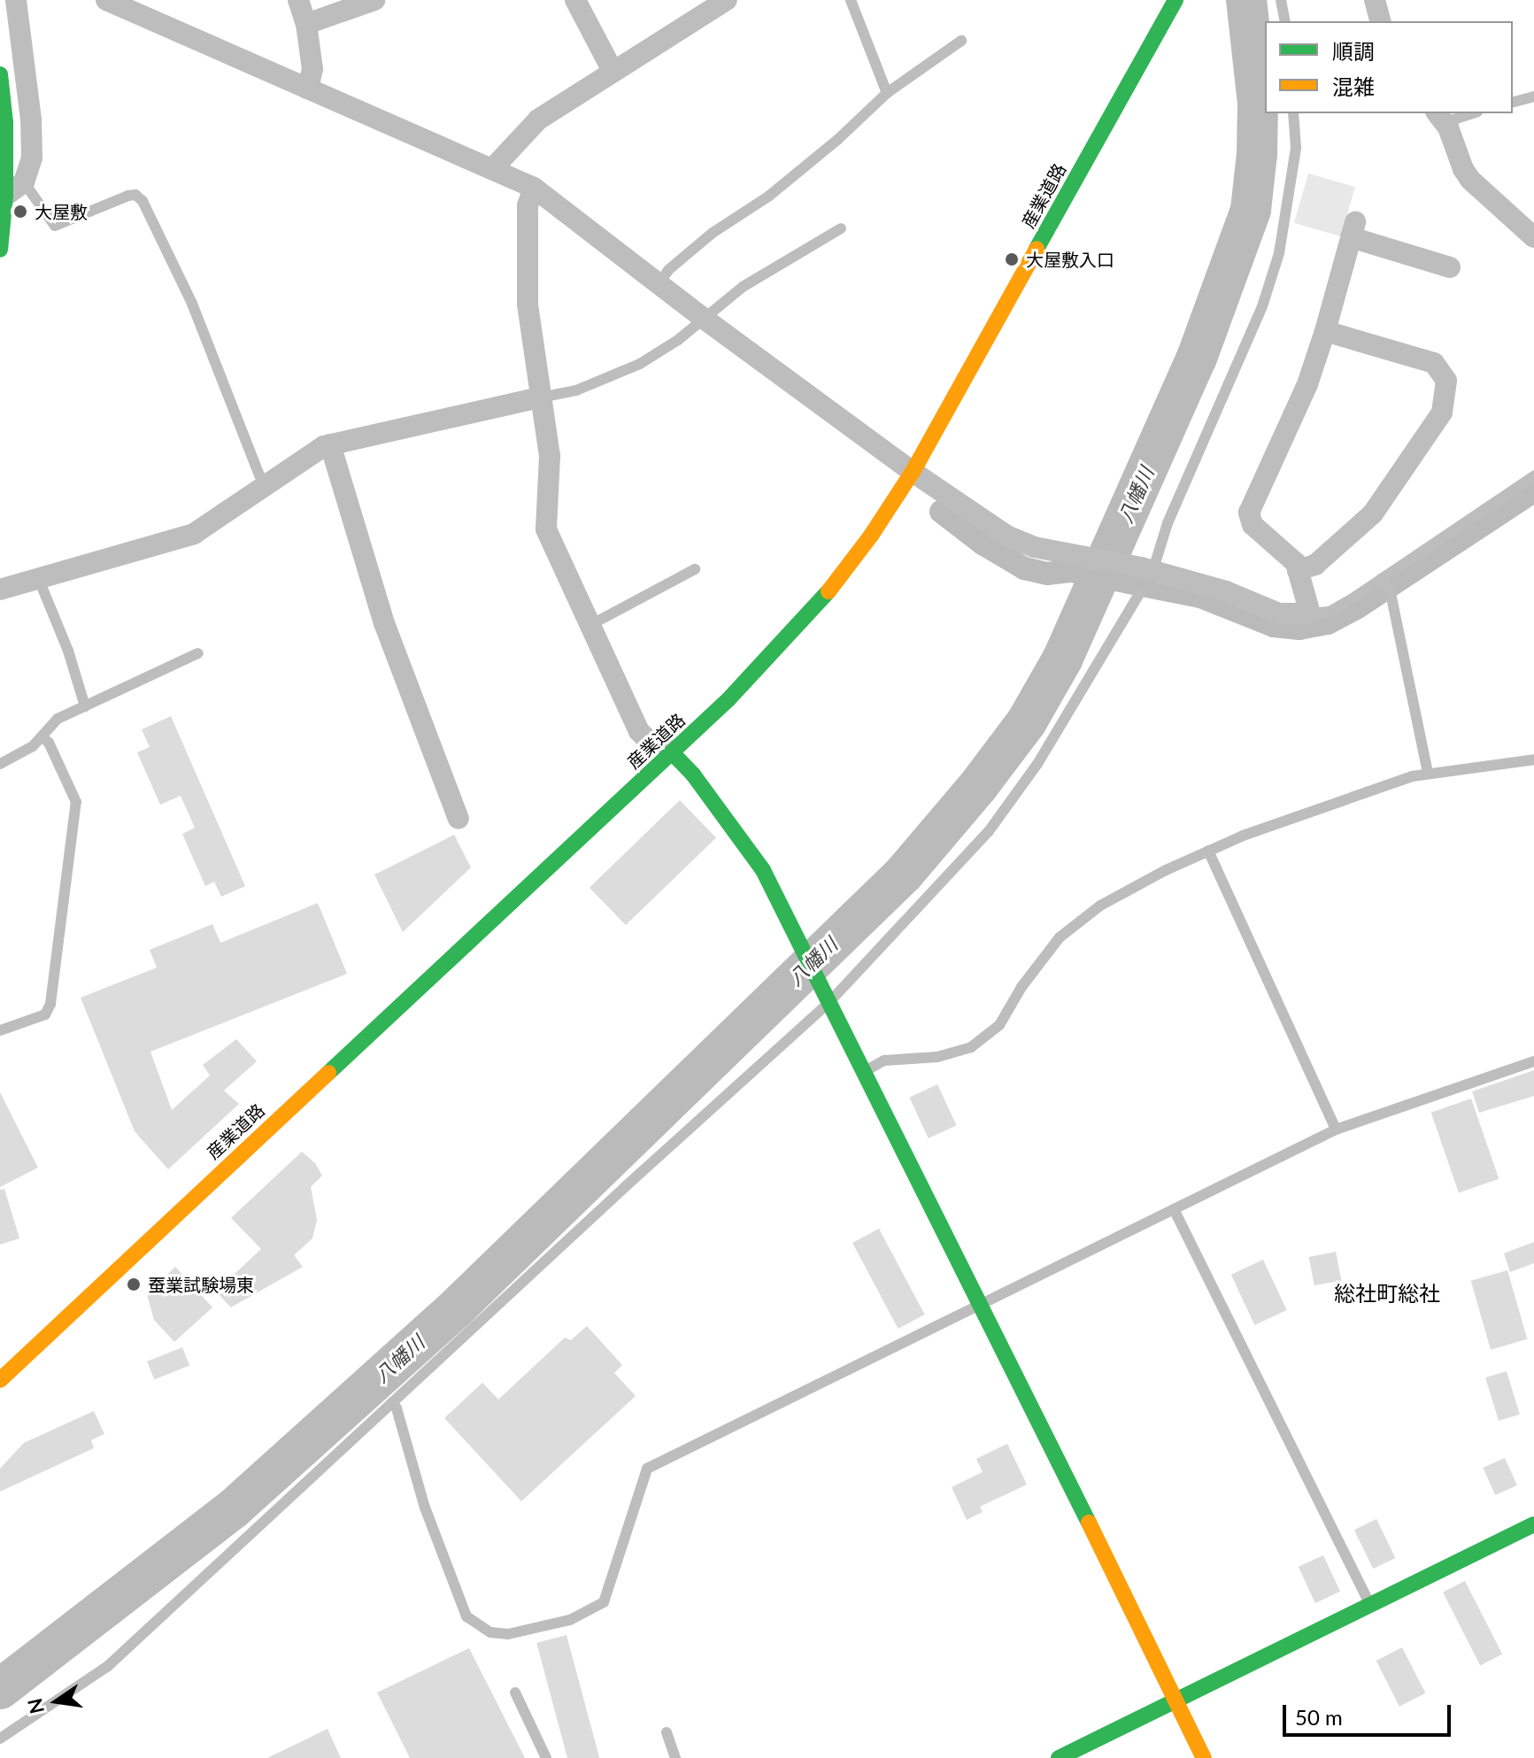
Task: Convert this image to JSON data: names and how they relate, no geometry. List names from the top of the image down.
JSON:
{
  "streets": {
    "street": ["産業道路"]
  },
  "districts": ["総社町総社"],
  "water": ["八幡川"],
  "places": ["大屋敷", "大屋敷入口", "蚕業試験場東"],
  "legend": ["順調", "混雑"],
  "scale_bar": "50 m",
  "north": "left"
}
